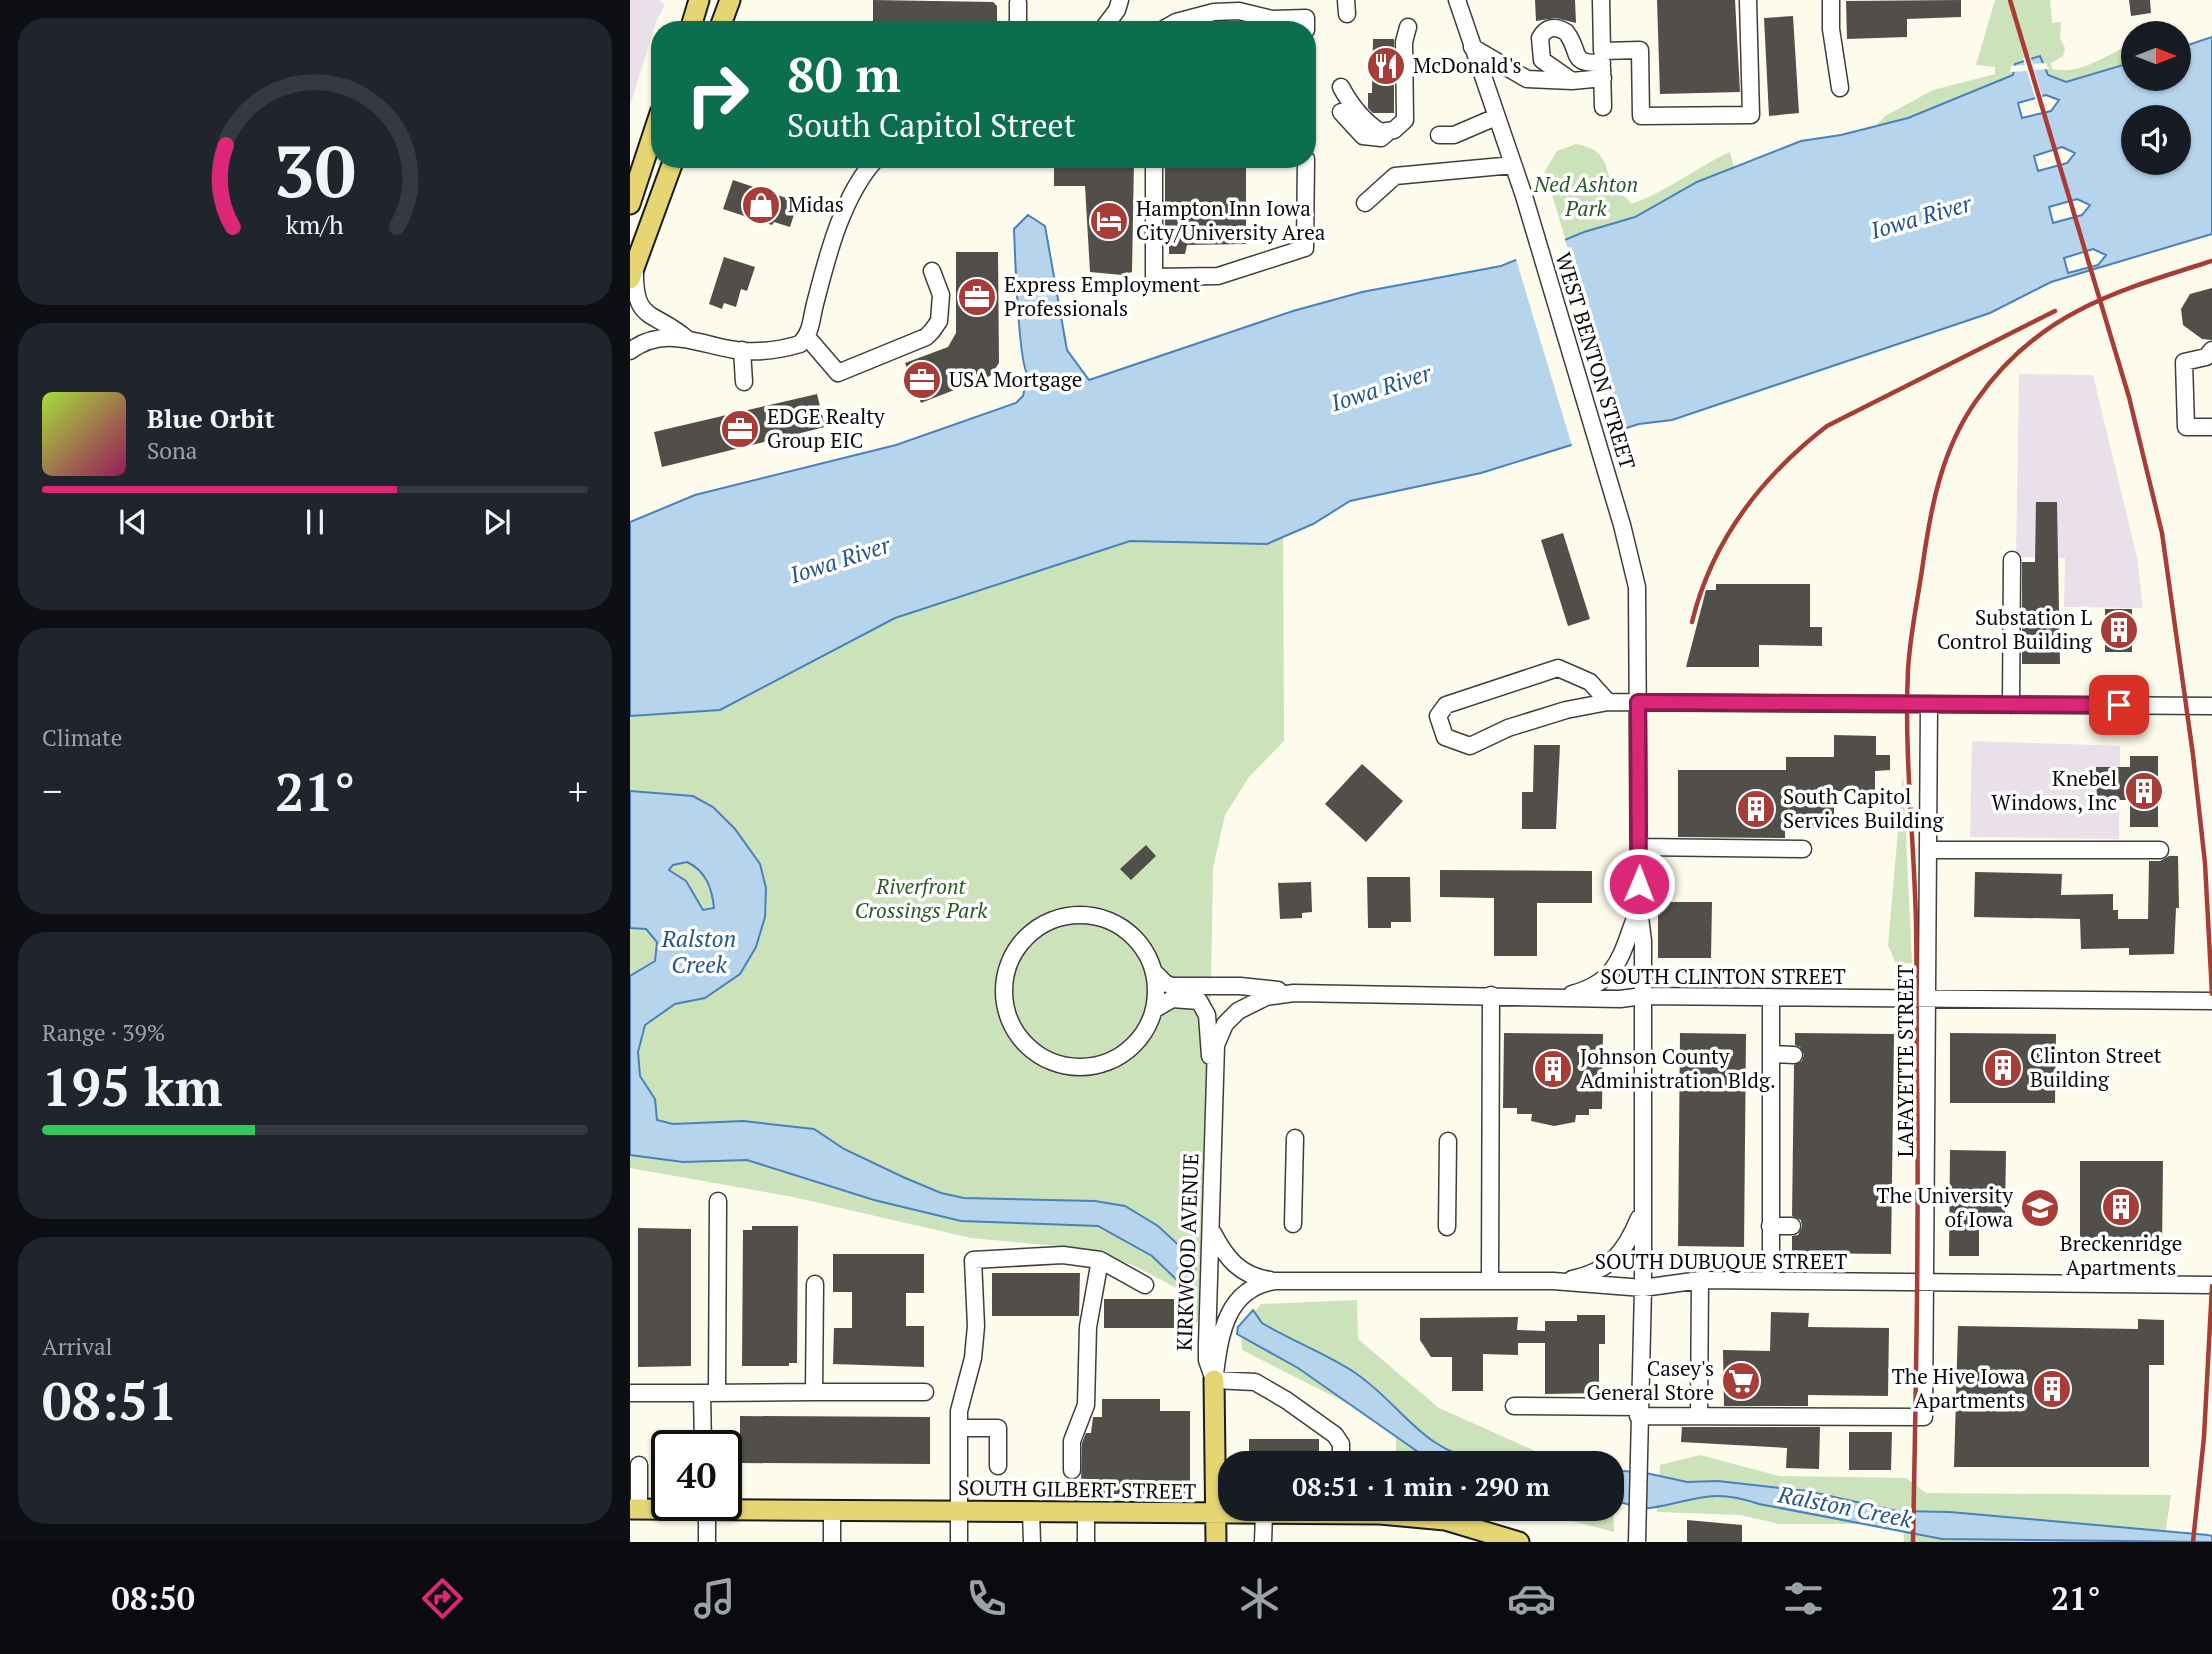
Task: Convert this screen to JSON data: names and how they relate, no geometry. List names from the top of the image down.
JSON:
{
  "streets": {
    "main road": ["KIRKWOOD AVENUE", "SOUTH GILBERT STREET"],
    "street": [
      "WEST BENTON STREET",
      "SOUTH CLINTON STREET",
      "LAFAYETTE STREET",
      "SOUTH DUBUQUE STREET"
    ]
  },
  "crossings": [
    ["SOUTH CLINTON STREET", "LAFAYETTE STREET"],
    ["SOUTH CLINTON STREET", "KIRKWOOD AVENUE"],
    ["LAFAYETTE STREET", "SOUTH DUBUQUE STREET"],
    ["KIRKWOOD AVENUE", "SOUTH DUBUQUE STREET"],
    ["KIRKWOOD AVENUE", "SOUTH GILBERT STREET"]
  ],
  "water": ["Iowa River", "Ralston Creek"],
  "parks": ["Ned Ashton Park", "Riverfront Crossings Park"],
  "places": {
    "restaurant": ["McDonald's"],
    "shop": ["Midas"],
    "hotel": ["Hampton Inn Iowa City/University Area"],
    "office": ["Express Employment Professionals", "USA Mortgage", "EDGE Realty Group EIC"],
    "building": [
      "Substation L Control Building",
      "Knebel Windows, Inc",
      "South Capitol Services Building",
      "Clinton Street Building",
      "Johnson County Administration Bldg.",
      "Breckenridge Apartments",
      "The Hive Iowa Apartments"
    ],
    "school or university": ["The University of Iowa"],
    "supermarket": ["Casey's General Store"]
  },
  "north": "right",
  "page": {
    "turn": ["80 m", "South Capitol Street"],
    "song": ["Blue Orbit", "Sona"],
    "tile": [
      "Climate",
      ["Range · 39%", "195 km"],
      ["Arrival", "08:51"]
    ],
    "heat": ["−", "21°", "+"],
    "limit": "40",
    "trip": "08:51 · 1 min · 290 m",
    "tabs": ["08:50", "21°"],
    "gauge": ["30", "km/h"]
  }
}
